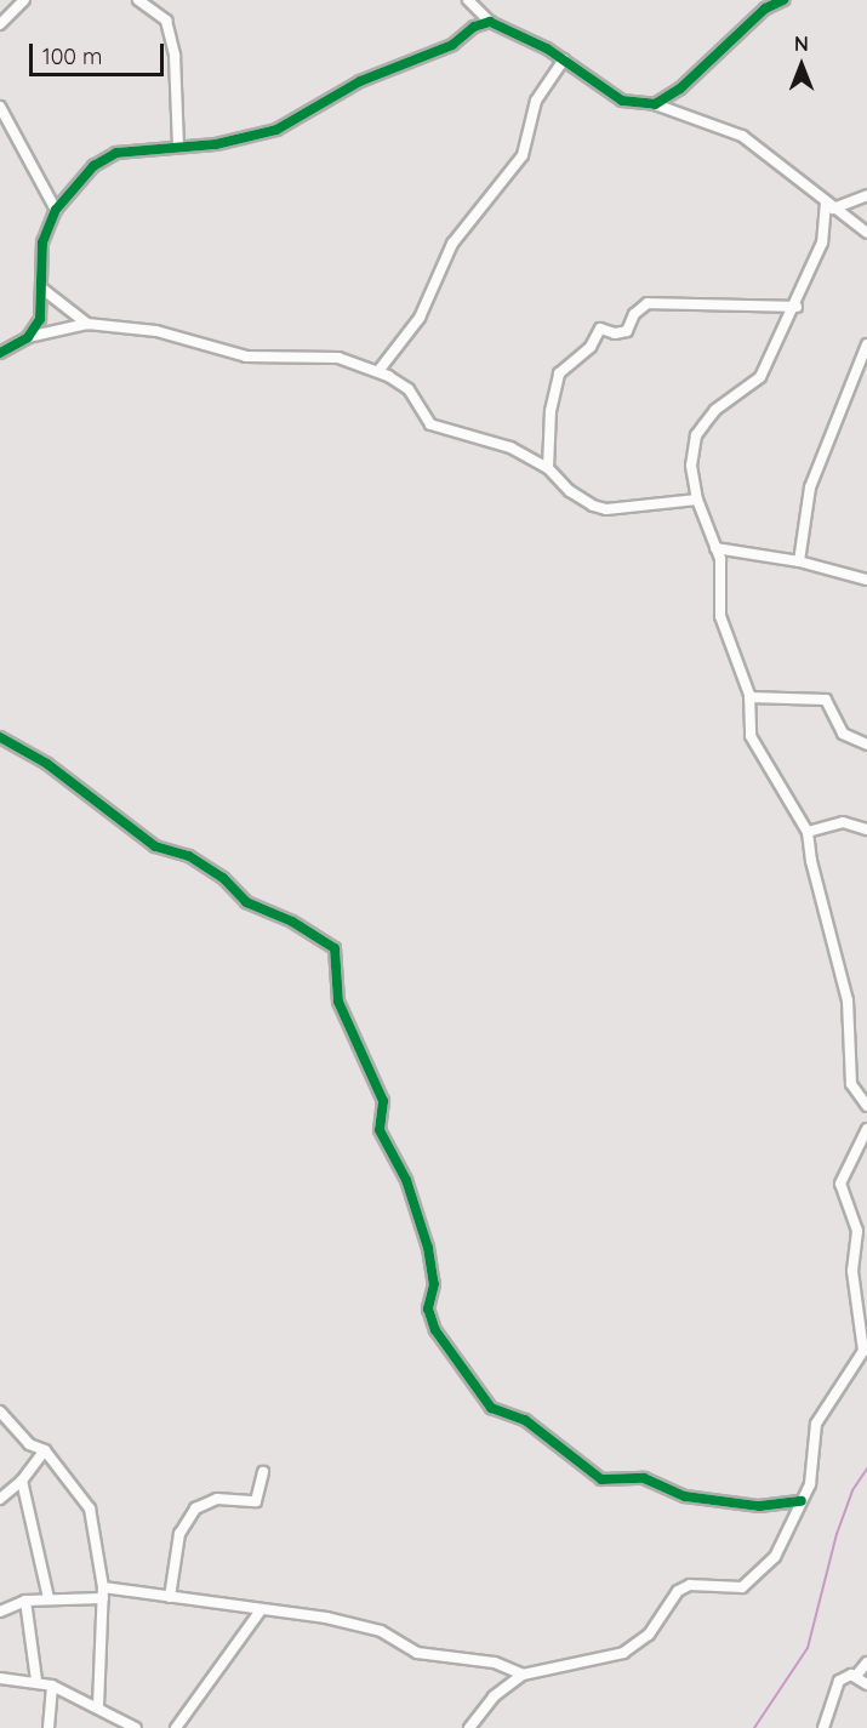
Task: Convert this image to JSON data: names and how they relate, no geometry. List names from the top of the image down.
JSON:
{
  "scale_bar": "100 m",
  "north": "top"
}
